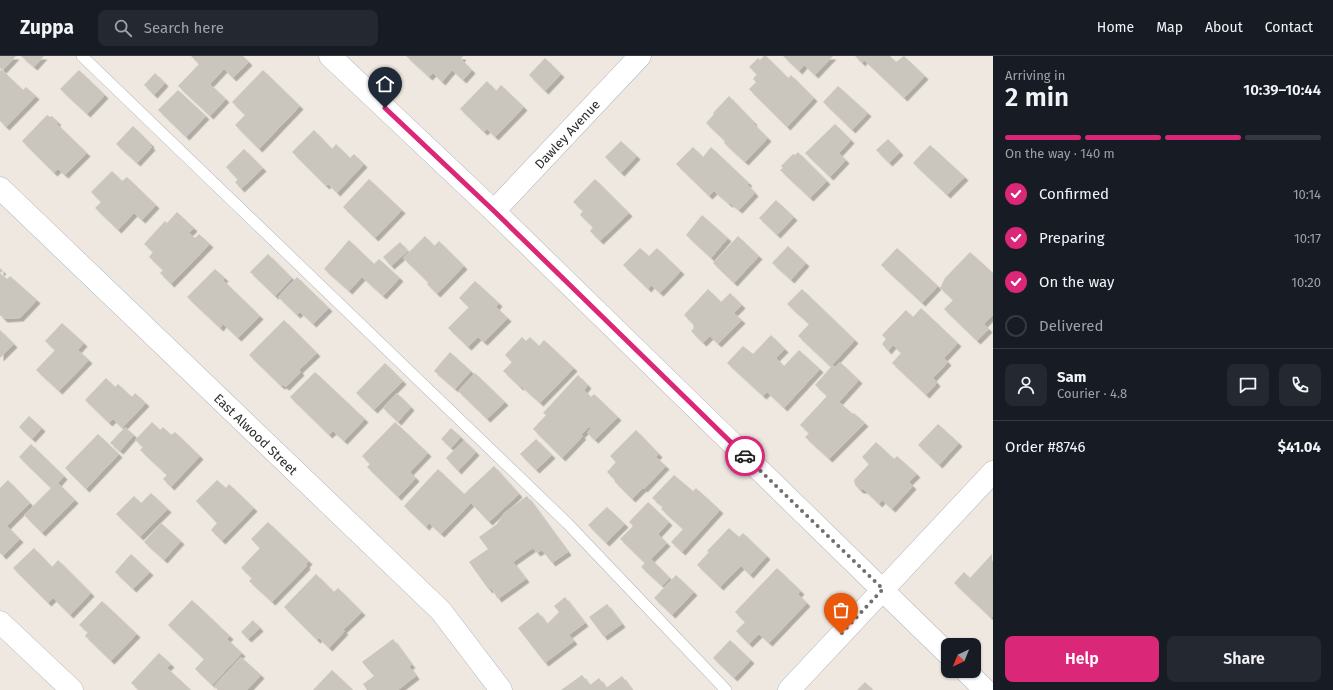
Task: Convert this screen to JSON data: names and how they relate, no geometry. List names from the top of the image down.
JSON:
{
  "streets": {
    "street": ["Dawley Avenue", "East Alwood Street"]
  },
  "north": "bottom left",
  "page": {
    "header": "Zuppa",
    "search": "Search here",
    "nav": [
      "Home",
      "Map",
      "About",
      "Contact"
    ],
    "heading": ["2 min", "Arriving in", "10:39–10:44"],
    "panel": [
      "Sam",
      "Courier · 4.8",
      "Order #8746",
      "$41.04"
    ],
    "bar": "On the way · 140 m",
    "list": [
      ["Confirmed", "10:14"],
      ["Preparing", "10:17"],
      ["On the way", "10:20"],
      "Delivered"
    ],
    "buttons": ["Help", "Share"]
  }
}
